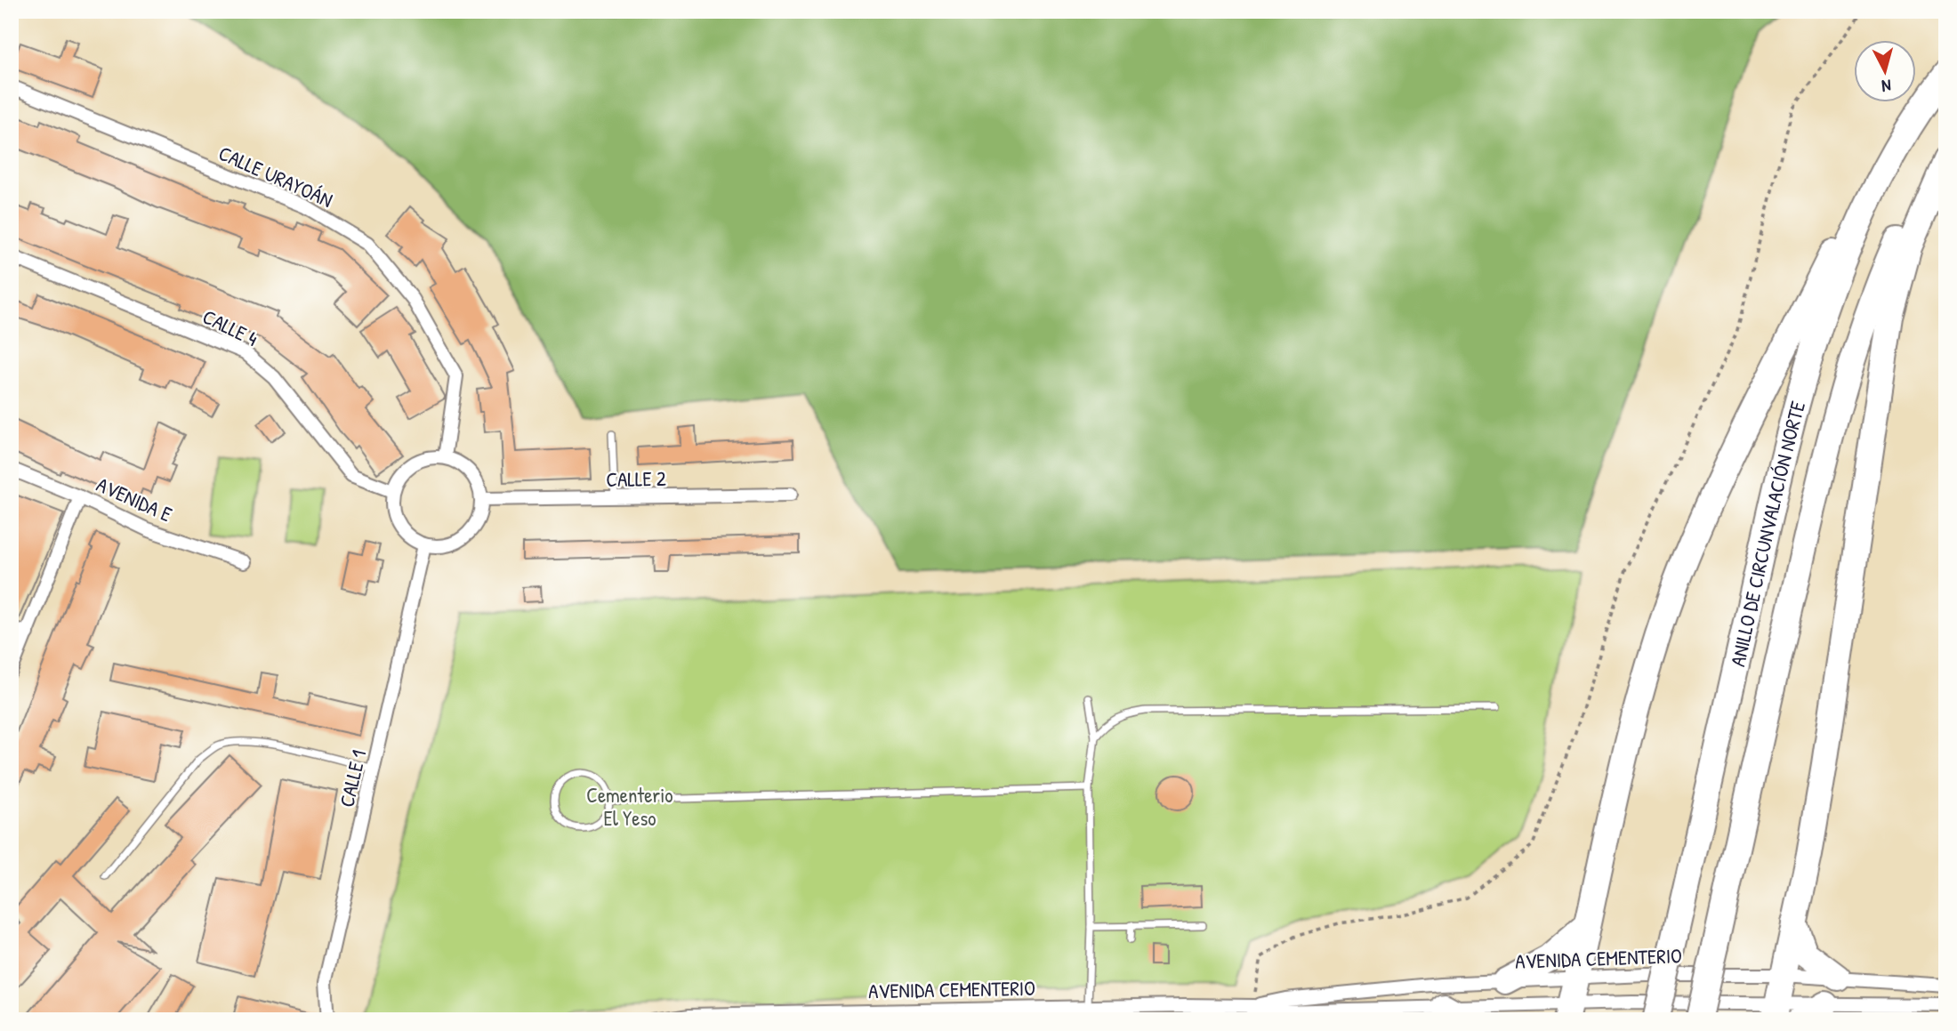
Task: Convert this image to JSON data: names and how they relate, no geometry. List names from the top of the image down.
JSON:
{
  "streets": {
    "highway": ["ANILLO DE CIRCUNVALACIÓN NORTE"],
    "street": [
      "CALLE URAYOÁN",
      "CALLE 4",
      "CALLE 2",
      "AVENIDA E",
      "CALLE 1",
      "AVENIDA CEMENTERIO"
    ]
  },
  "crossings": [
    ["CALLE URAYOÁN", "CALLE 4"],
    ["CALLE URAYOÁN", "CALLE 2"],
    ["CALLE URAYOÁN", "CALLE 1"],
    ["CALLE 4", "CALLE 2"],
    ["CALLE 4", "CALLE 1"],
    ["CALLE 2", "CALLE 1"]
  ],
  "parks": ["Cementerio El Yeso"],
  "north": "bottom"
}
